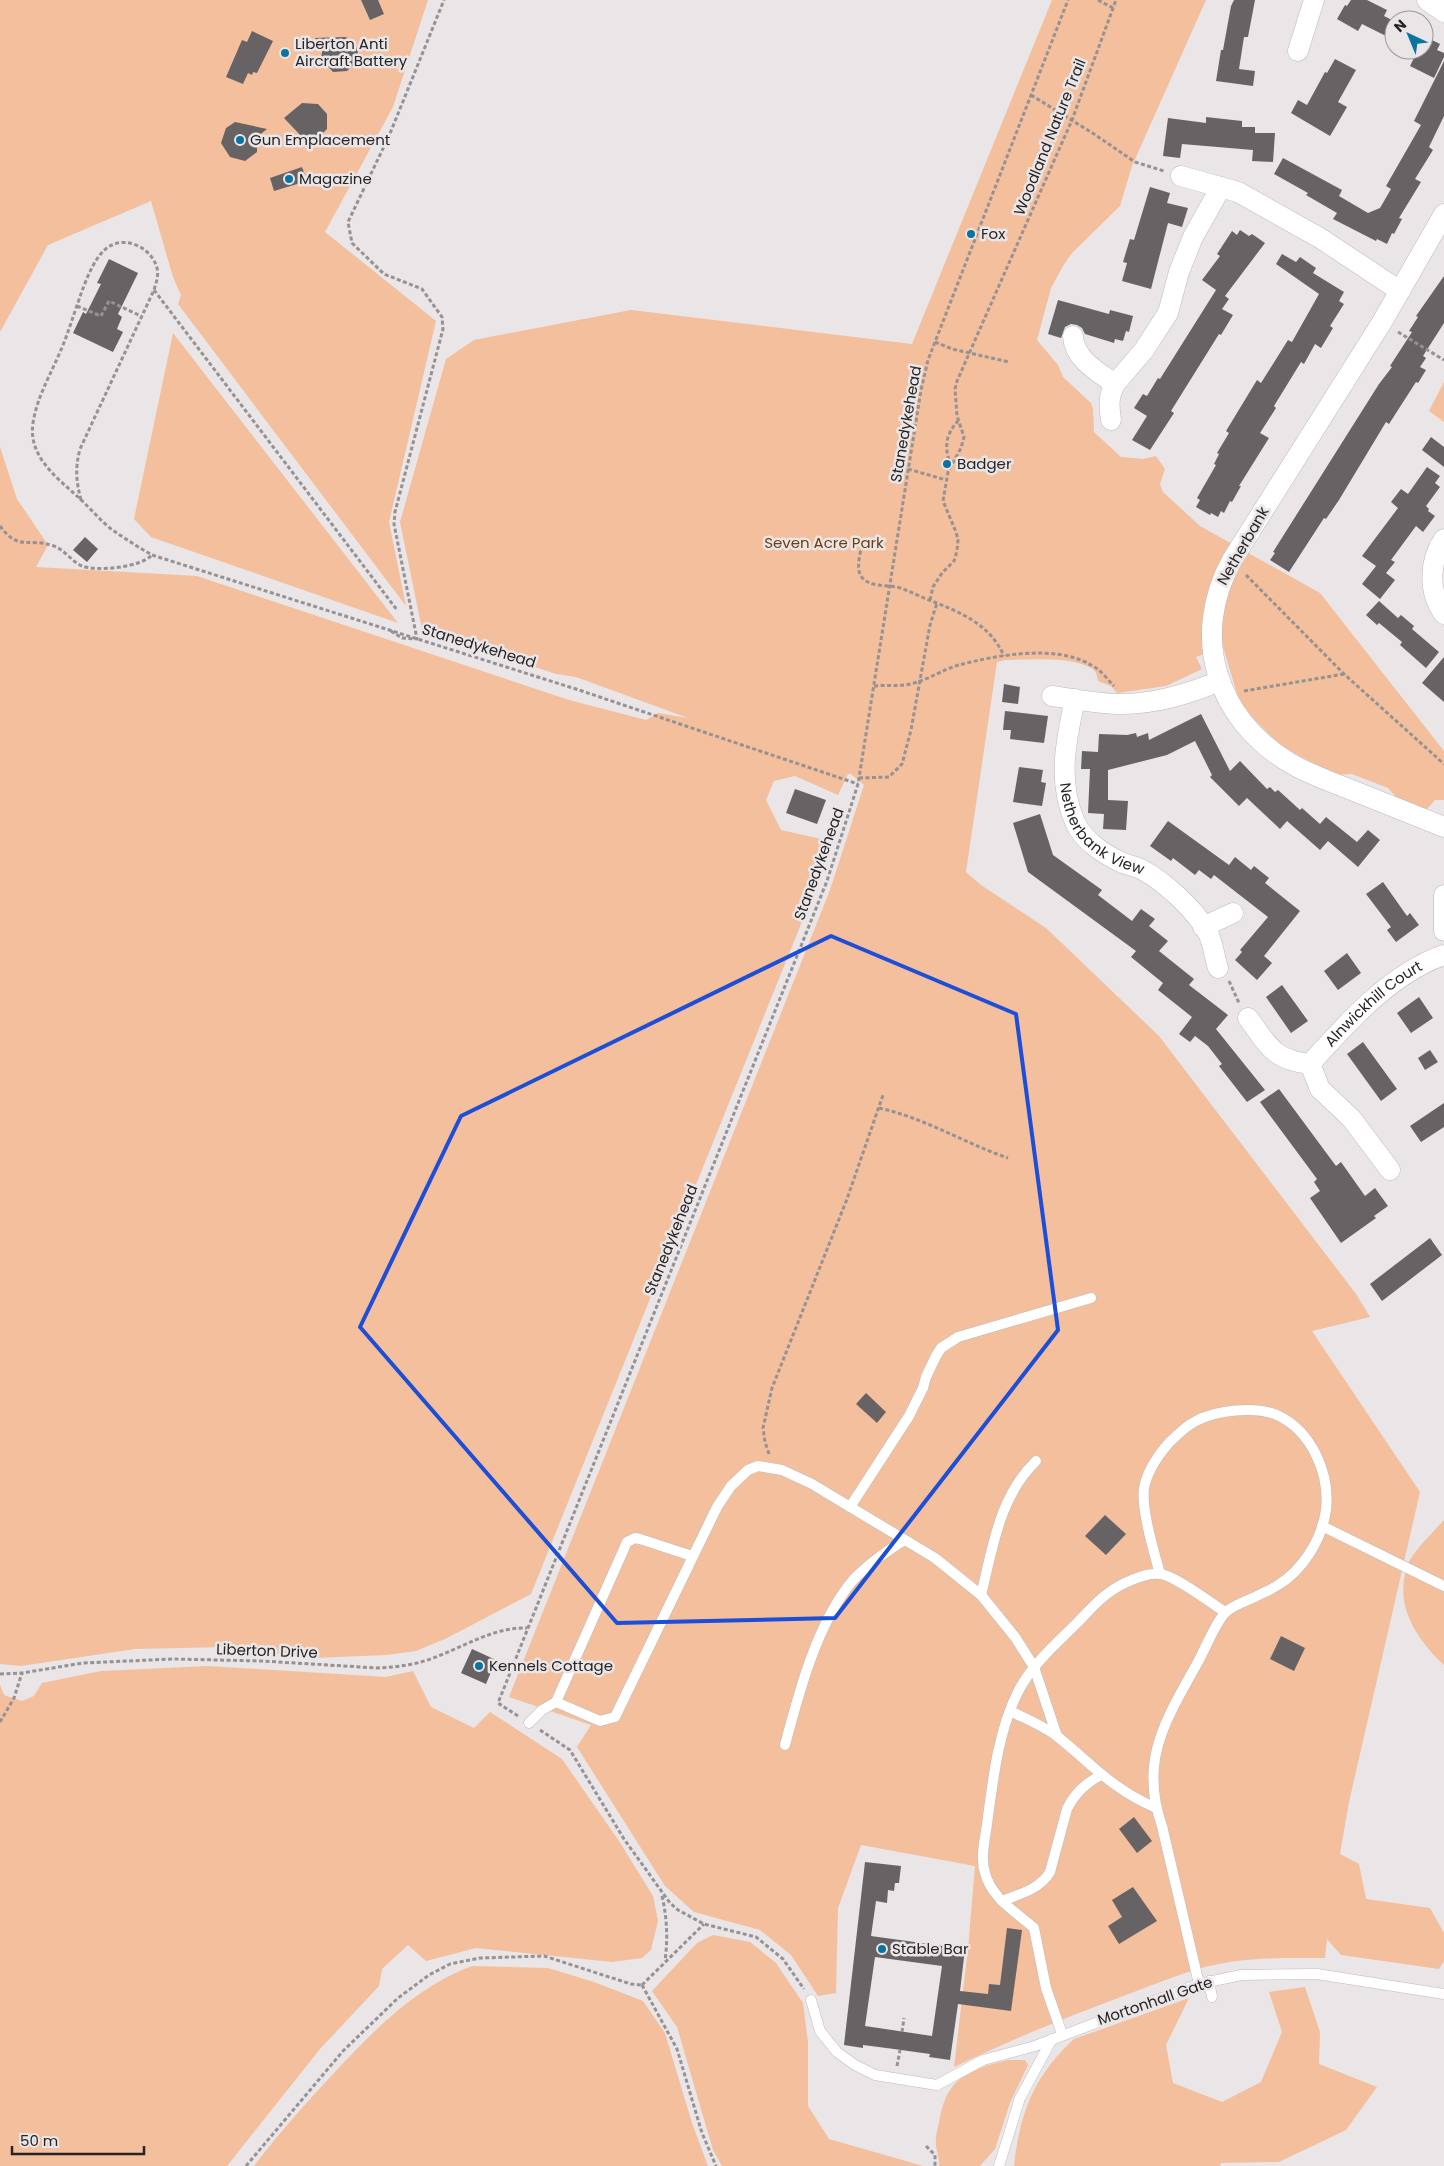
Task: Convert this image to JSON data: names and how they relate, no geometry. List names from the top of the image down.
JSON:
{
  "streets": {
    "street": ["Netherbank", "Netherbank View", "Alnwickhill Court"],
    "lane": ["Mortonhall Gate"],
    "path": ["Woodland Nature Trail", "Stanedykehead", "Liberton Drive"]
  },
  "crossings": [
    ["Stanedykehead", "Liberton Drive"]
  ],
  "parks": ["Seven Acre Park"],
  "places": [
    "Liberton Anti Aircraft Battery",
    "Gun Emplacement",
    "Magazine",
    "Fox",
    "Badger",
    "Kennels Cottage",
    "Stable Bar"
  ],
  "scale_bar": "50 m",
  "north": "top left"
}
